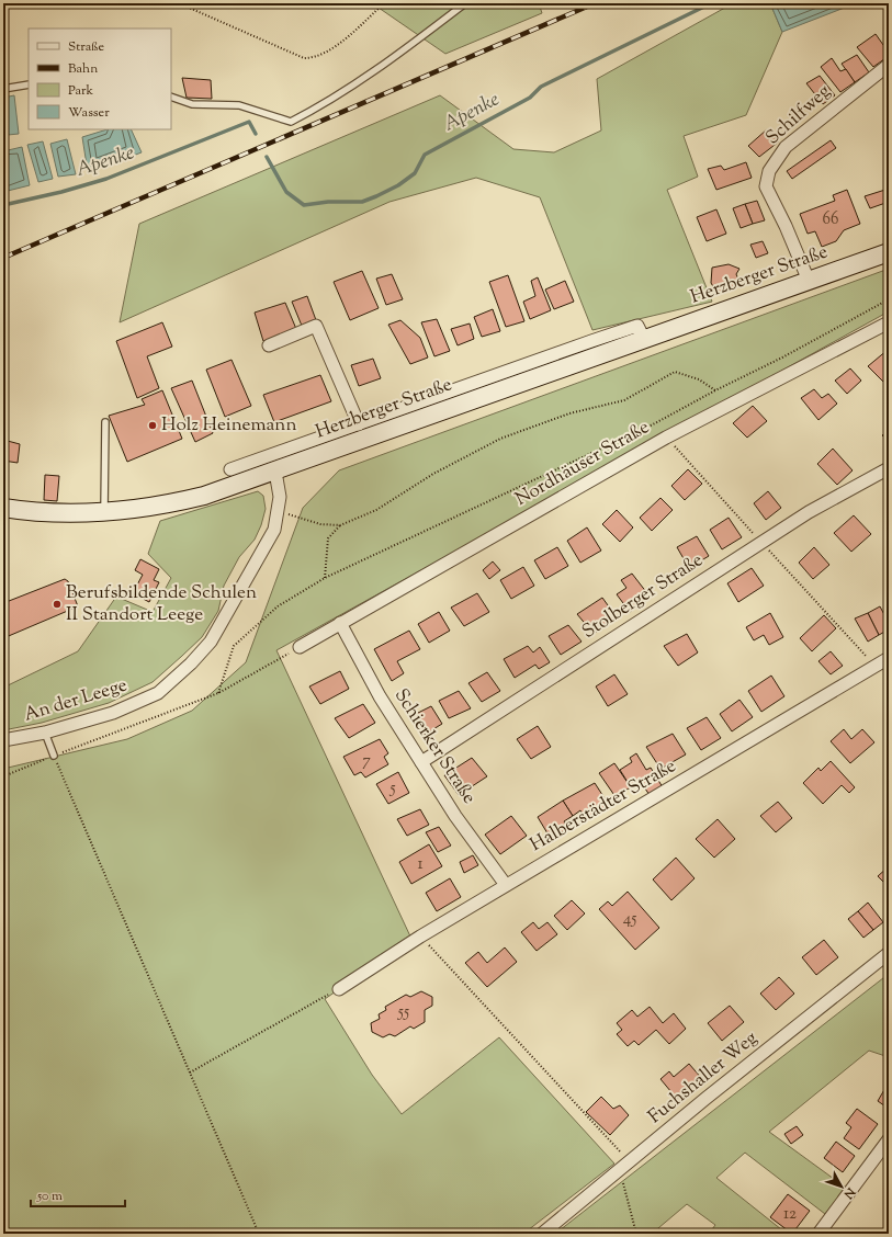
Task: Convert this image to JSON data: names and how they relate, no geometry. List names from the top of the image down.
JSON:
{
  "streets": {
    "street": [
      "Schilfweg",
      "Herzberger Straße",
      "Nordhäuser Straße",
      "Stolberger Straße",
      "An der Leege",
      "Schierker Straße",
      "Halberstädter Straße",
      "Fuchshaller Weg"
    ]
  },
  "crossings": [
    ["Schilfweg", "Herzberger Straße"],
    ["Herzberger Straße", "An der Leege"],
    ["Nordhäuser Straße", "Schierker Straße"],
    ["Stolberger Straße", "Schierker Straße"],
    ["Schierker Straße", "Halberstädter Straße"]
  ],
  "water": ["Apenke"],
  "places": ["Holz Heinemann", "Berufsbildende Schulen II Standort Leege"],
  "house_numbers": [
    "66",
    "7",
    "5",
    "1",
    "45",
    "55",
    "12"
  ],
  "legend": [
    "Straße",
    "Bahn",
    "Park",
    "Wasser"
  ],
  "scale_bar": "50 m",
  "north": "bottom right"
}
